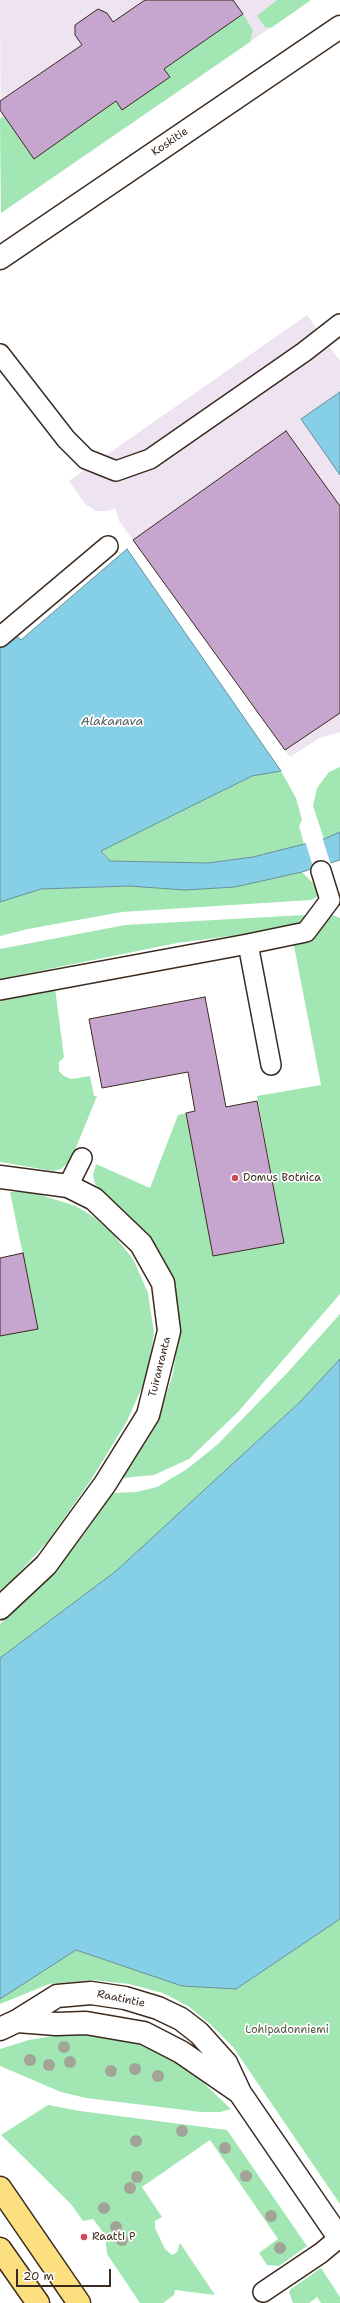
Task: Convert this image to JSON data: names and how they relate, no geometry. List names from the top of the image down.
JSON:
{
  "streets": {
    "street": ["Koskitie", "Tuiranranta", "Raatintie"]
  },
  "water": ["Alakanava"],
  "parks": ["Lohipadonniemi"],
  "places": ["Domus Botnica", "Raatti P"],
  "scale_bar": "20 m"
}
